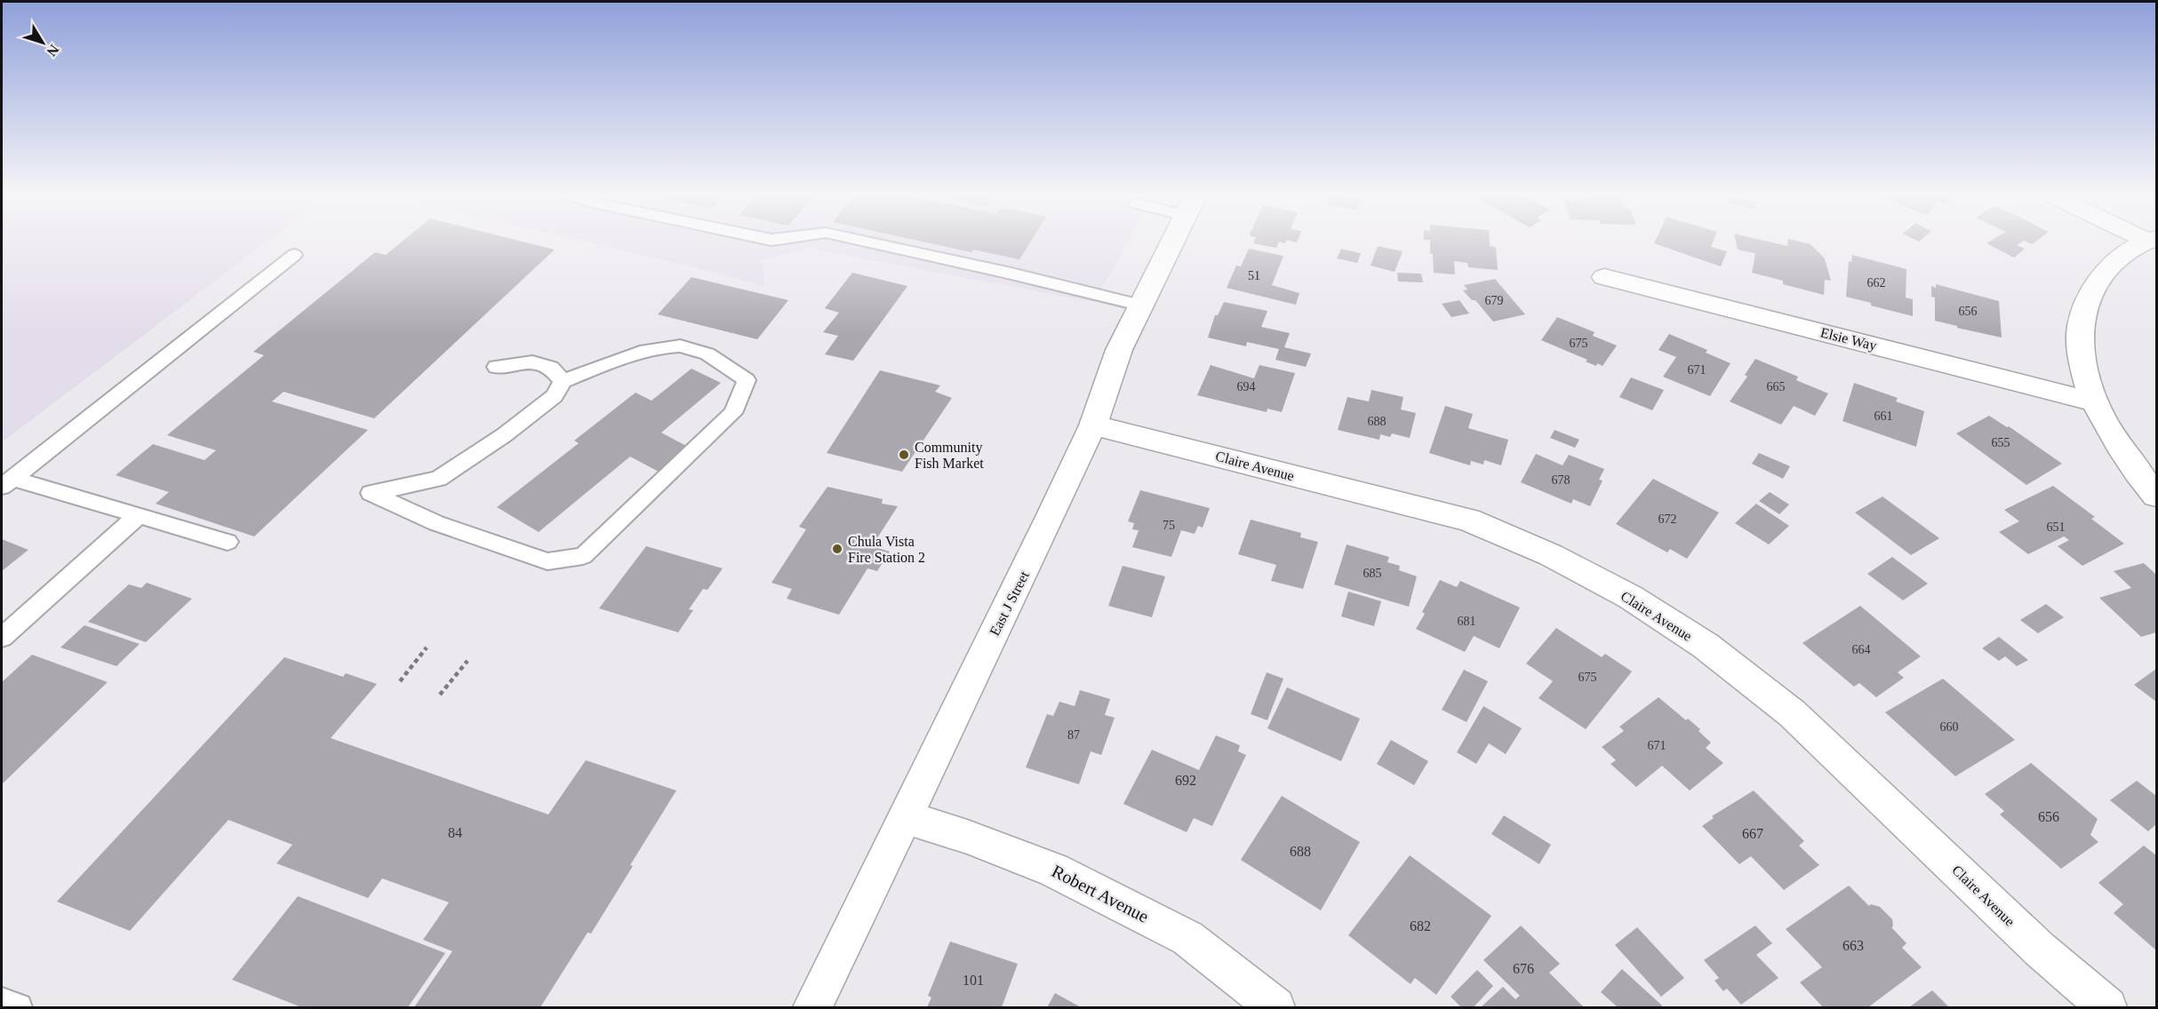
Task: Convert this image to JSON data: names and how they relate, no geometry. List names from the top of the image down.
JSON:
{
  "streets": {
    "street": [
      "Elsie Way",
      "Claire Avenue",
      "East J Street",
      "Robert Avenue"
    ]
  },
  "crossings": [
    ["Claire Avenue", "East J Street"],
    ["East J Street", "Robert Avenue"]
  ],
  "places": ["Community Fish Market", "Chula Vista Fire Station 2"],
  "house_numbers": [
    "51",
    "662",
    "679",
    "656",
    "675",
    "671",
    "694",
    "665",
    "661",
    "688",
    "655",
    "678",
    "672",
    "75",
    "651",
    "685",
    "681",
    "664",
    "675",
    "660",
    "87",
    "671",
    "692",
    "656",
    "84",
    "667",
    "688",
    "682",
    "663",
    "676",
    "101"
  ],
  "north": "bottom right"
}
